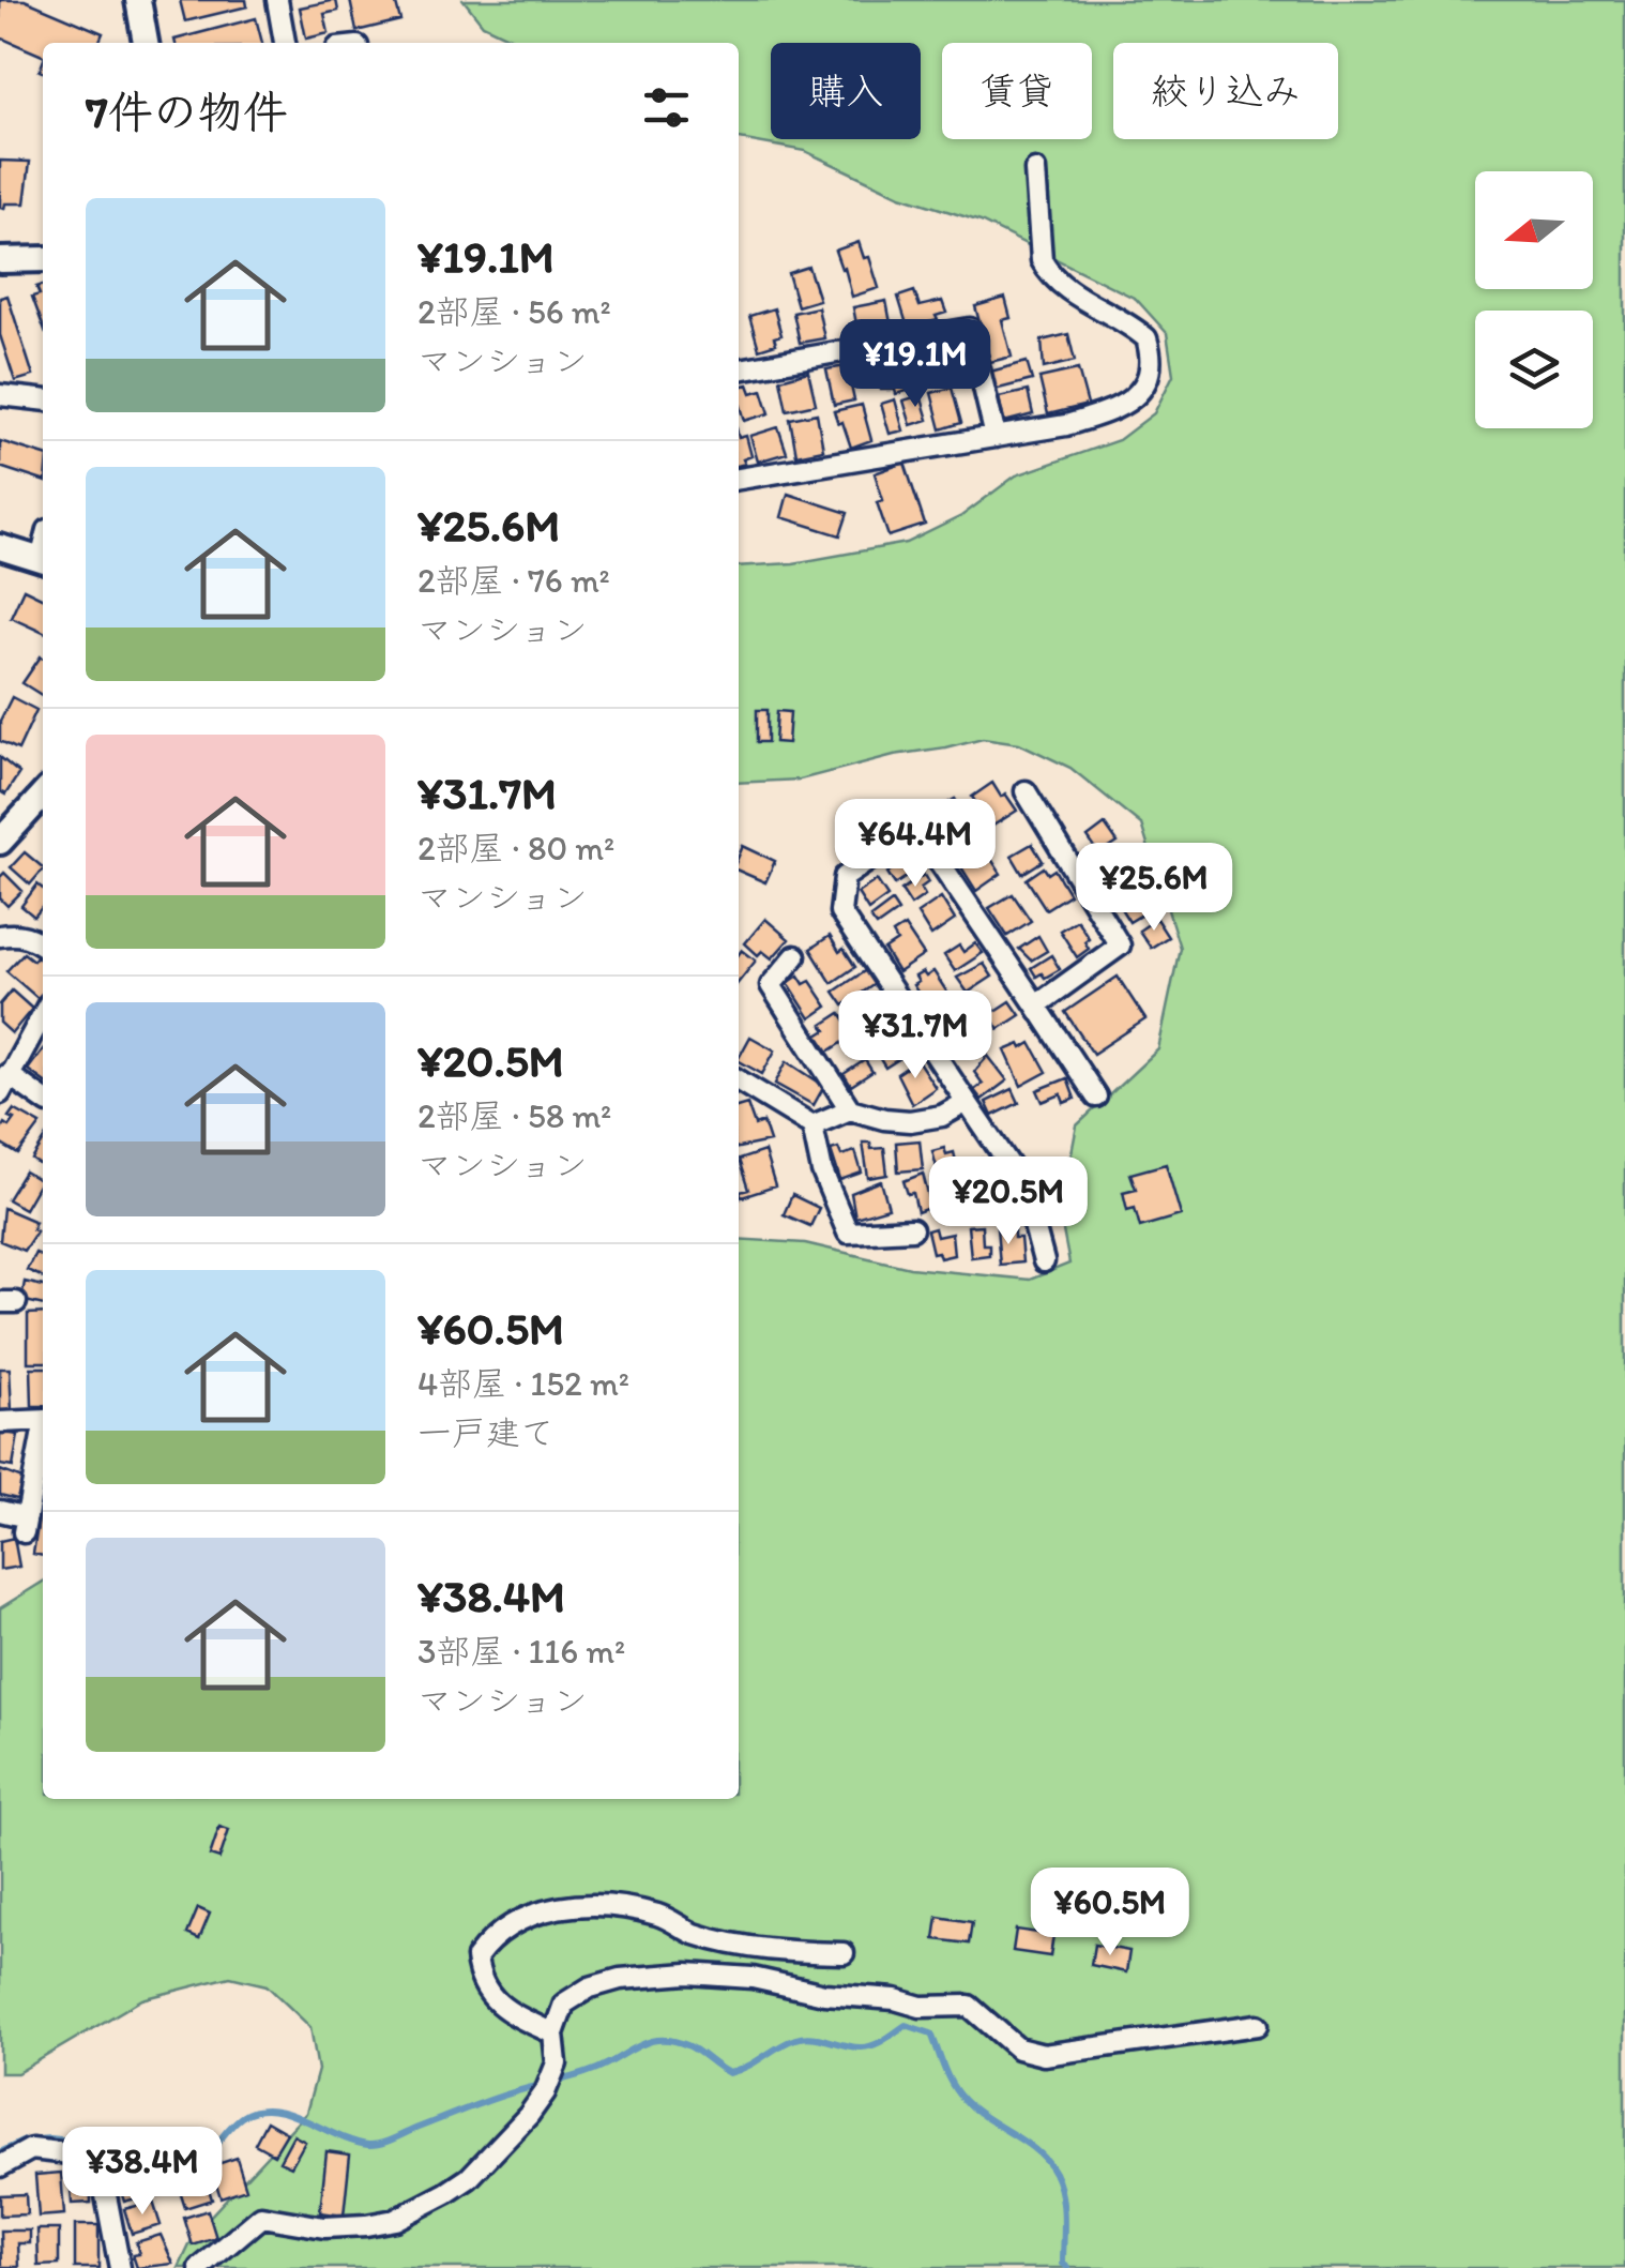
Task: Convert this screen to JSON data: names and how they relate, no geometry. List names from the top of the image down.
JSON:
{
  "north": "left",
  "page": {
    "chip": ["購入", "賃貸", "絞り込み"],
    "heading": "7件の物件",
    "list": [
      {
        "name": "¥19.1M",
        "note": "2部屋 · 56 m² · マンション"
      },
      {
        "name": "¥25.6M",
        "note": "2部屋 · 76 m² · マンション"
      },
      {
        "name": "¥31.7M",
        "note": "2部屋 · 80 m² · マンション"
      },
      {
        "name": "¥20.5M",
        "note": "2部屋 · 58 m² · マンション"
      },
      {
        "name": "¥60.5M",
        "note": "4部屋 · 152 m² · 一戸建て"
      },
      {
        "name": "¥38.4M",
        "note": "3部屋 · 116 m² · マンション"
      }
    ],
    "price": [
      "¥19.1M",
      "¥64.4M",
      "¥25.6M",
      "¥31.7M",
      "¥20.5M",
      "¥60.5M",
      "¥38.4M"
    ]
  }
}
